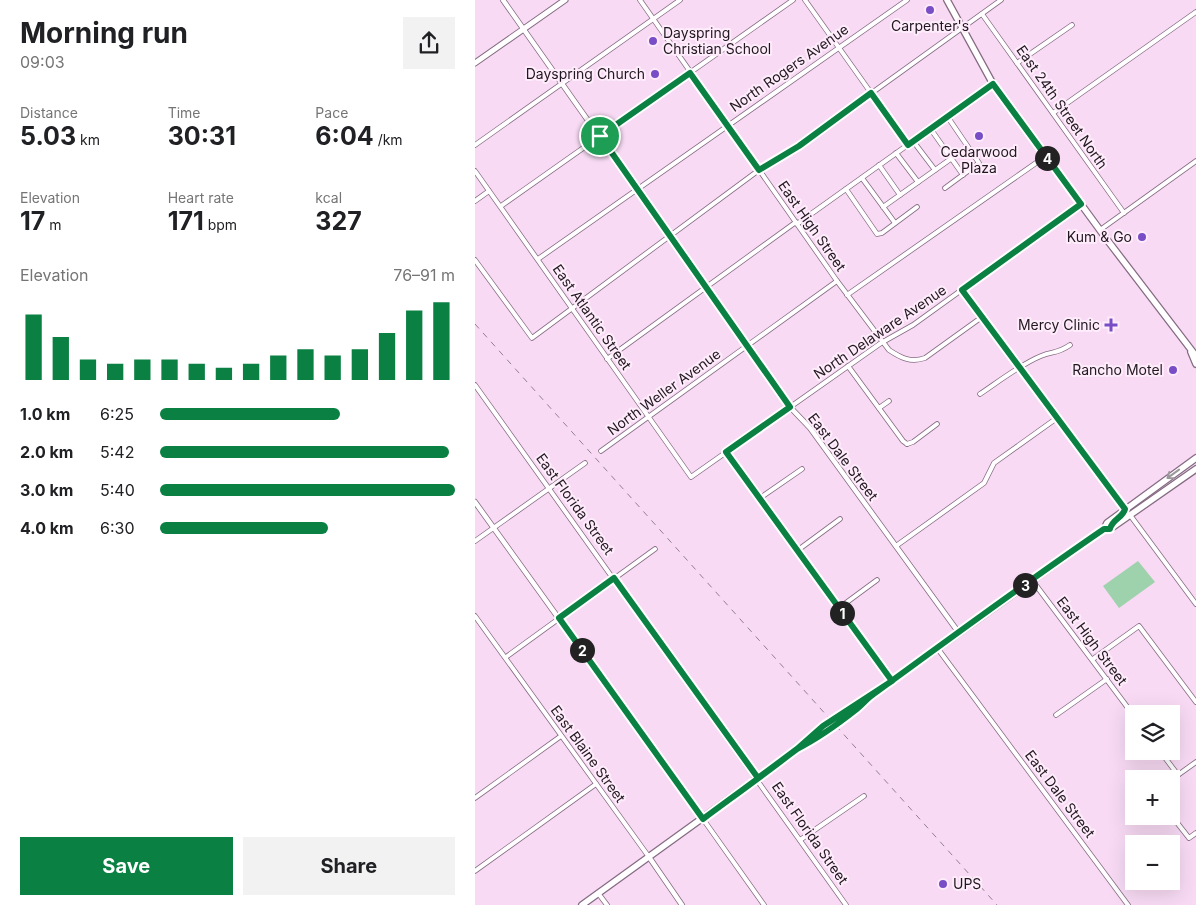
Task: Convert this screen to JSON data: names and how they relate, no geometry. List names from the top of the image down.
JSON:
{
  "streets": {
    "street": [
      "North Rogers Avenue",
      "East 24th Street North",
      "East High Street",
      "East Atlantic Street",
      "North Delaware Avenue",
      "North Weller Avenue",
      "East Dale Street",
      "East Florida Street",
      "East Blaine Street"
    ]
  },
  "crossings": [
    ["North Rogers Avenue", "East High Street"],
    ["North Rogers Avenue", "East Atlantic Street"],
    ["North Rogers Avenue", "East Dale Street"],
    ["East High Street", "North Delaware Avenue"],
    ["East High Street", "North Weller Avenue"],
    ["East Atlantic Street", "North Delaware Avenue"],
    ["East Atlantic Street", "North Weller Avenue"],
    ["North Delaware Avenue", "East Dale Street"],
    ["North Weller Avenue", "East Dale Street"]
  ],
  "places": {
    "other": [
      "Carpenter's",
      "Dayspring Christian School",
      "Dayspring Church",
      "Cedarwood Plaza",
      "Kum & Go",
      "Rancho Motel",
      "UPS"
    ],
    "health": ["Mercy Clinic"]
  },
  "page": {
    "heading": ["Morning run", "09:03"],
    "stats": [
      ["Distance", "5.03 km"],
      ["Time", "30:31"],
      ["Pace", "6:04 /km"],
      ["Elevation", "17 m"],
      ["Heart rate", "171 bpm"],
      ["kcal", "327"]
    ],
    "pins": [
      "4",
      "3",
      "1",
      "2"
    ],
    "chart": ["Elevation", "76–91 m"],
    "list": [
      {
        "name": "1.0 km",
        "note": "6:25"
      },
      {
        "name": "2.0 km",
        "note": "5:42"
      },
      {
        "name": "3.0 km",
        "note": "5:40"
      },
      {
        "name": "4.0 km",
        "note": "6:30"
      }
    ],
    "map_buttons": ["+", "−"],
    "buttons": ["Save", "Share"]
  }
}
